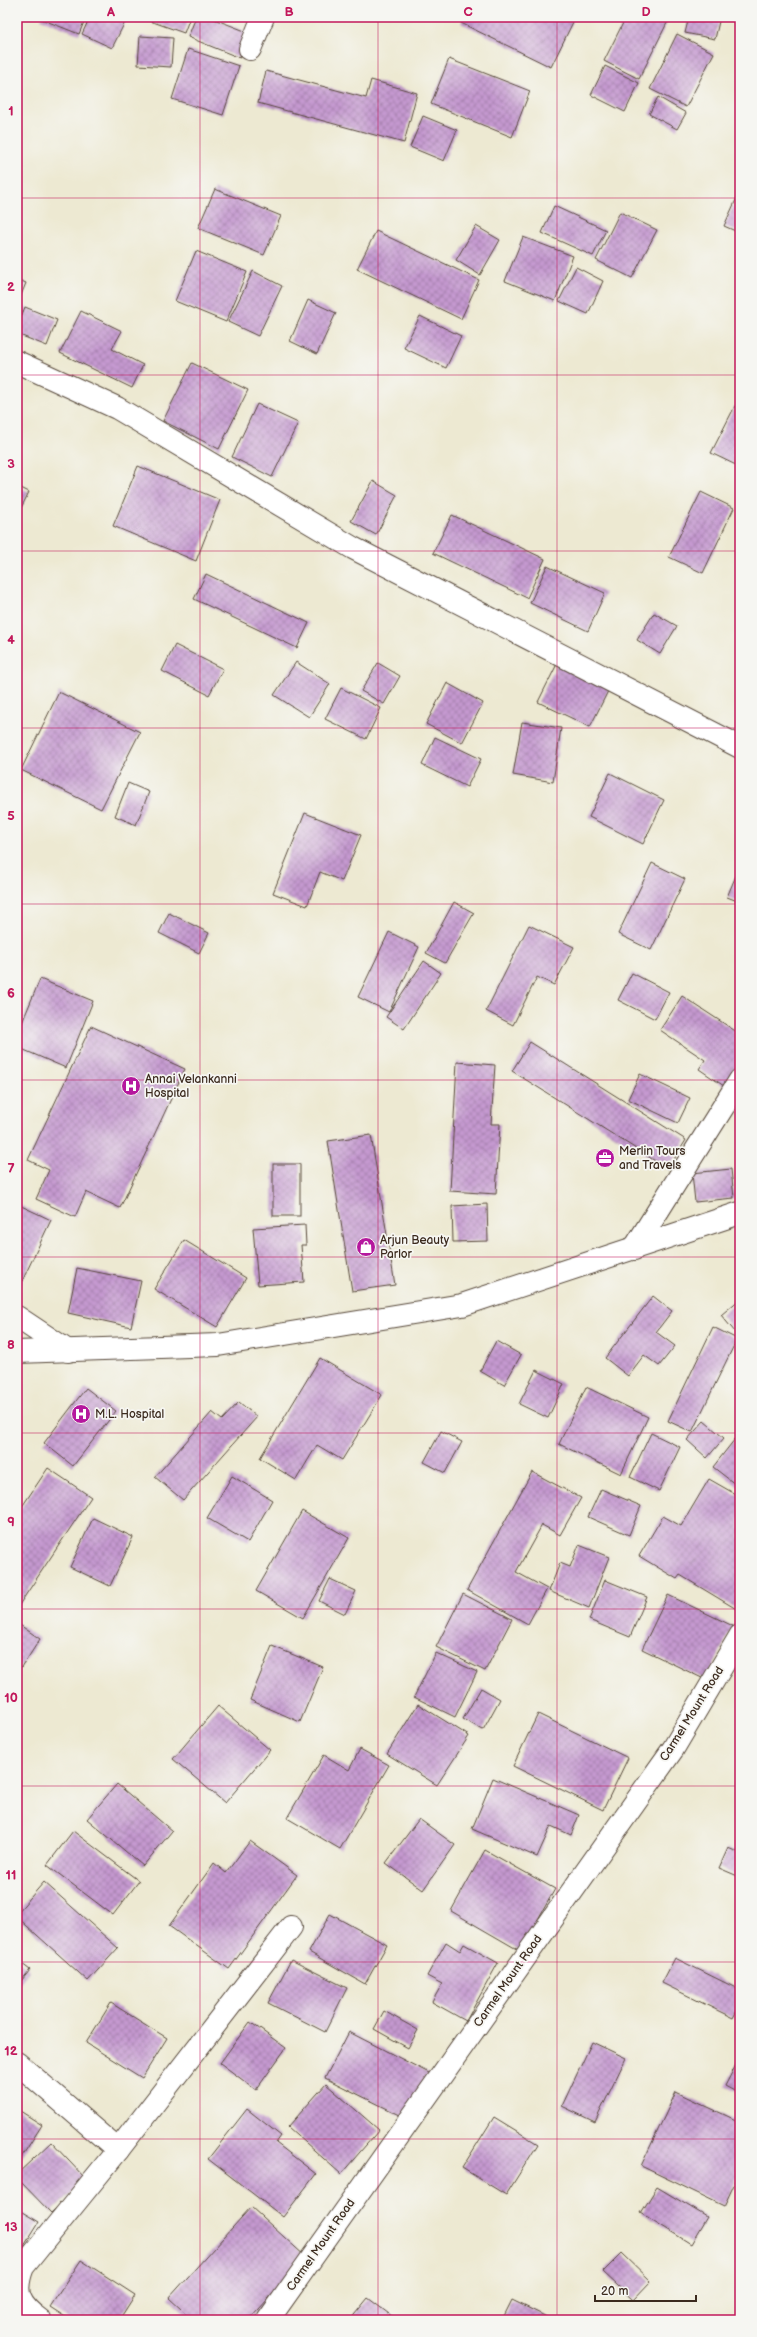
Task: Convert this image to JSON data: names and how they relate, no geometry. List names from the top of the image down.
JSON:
{
  "streets": {
    "street": ["Carmel Mount Road"]
  },
  "places": {
    "hospital": ["Annai Velankanni Hospital", "M.L. Hospital"],
    "office": ["Merlin Tours and Travels"],
    "shop": ["Arjun Beauty Parlor"]
  },
  "scale_bar": "20 m",
  "grid": {
    "columns": [
      "A",
      "B",
      "C",
      "D"
    ],
    "rows": [
      "1",
      "2",
      "3",
      "4",
      "5",
      "6",
      "7",
      "8",
      "9",
      "10",
      "11",
      "12",
      "13"
    ]
  }
}
